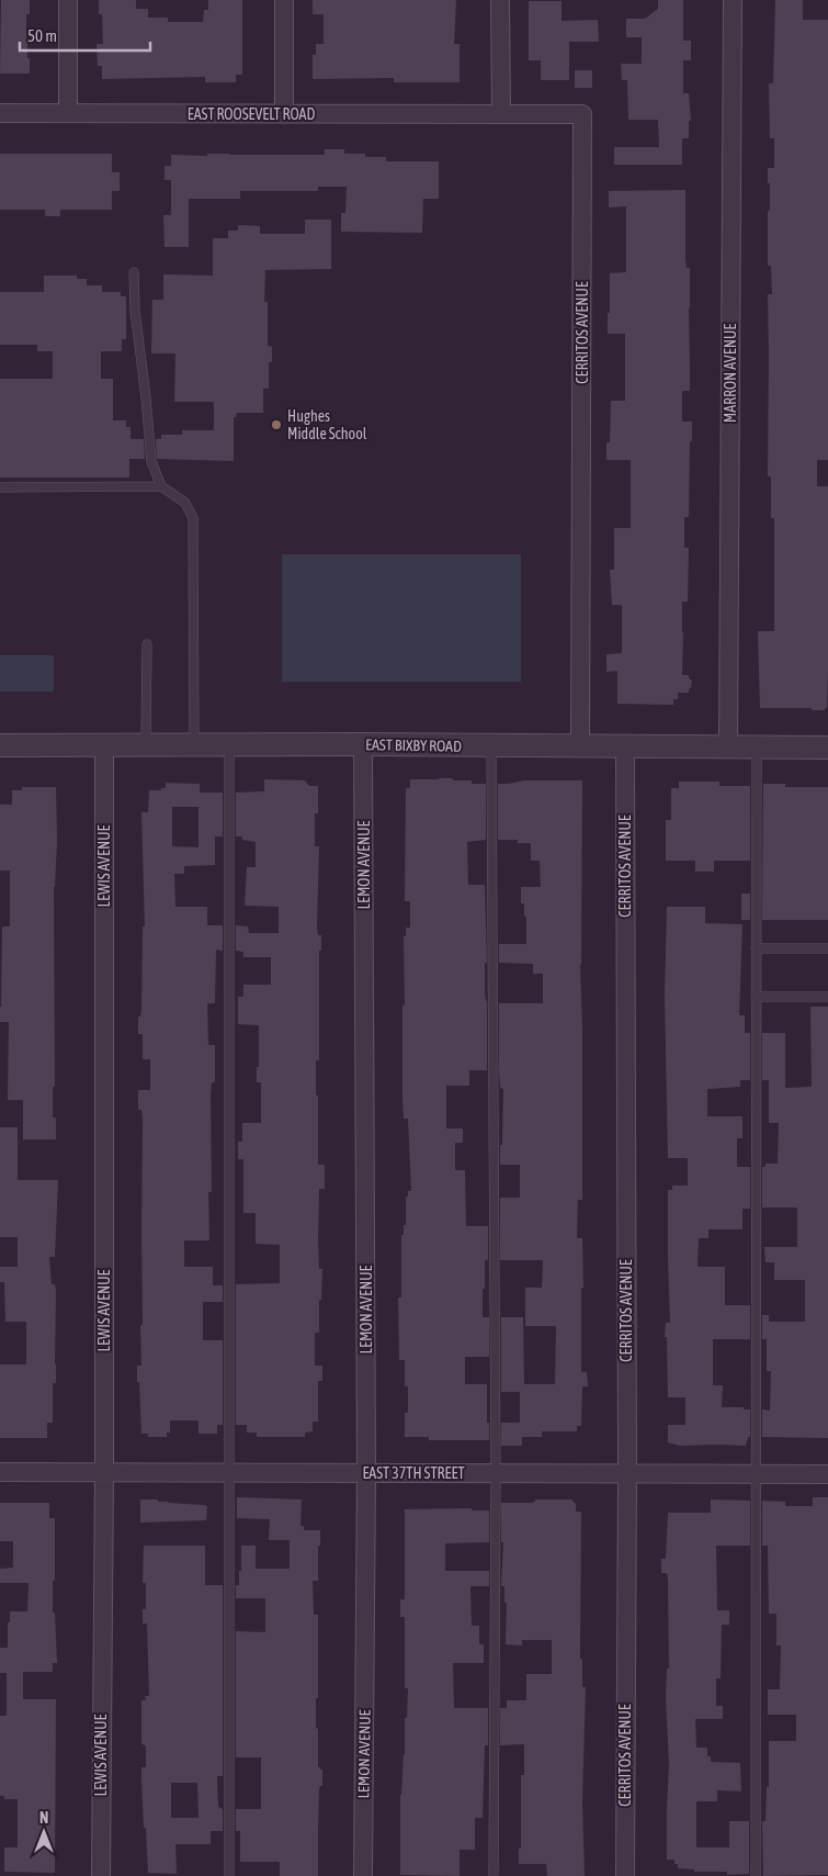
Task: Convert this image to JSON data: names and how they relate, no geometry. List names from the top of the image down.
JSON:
{
  "streets": {
    "street": [
      "EAST ROOSEVELT ROAD",
      "CERRITOS AVENUE",
      "MARRON AVENUE",
      "EAST BIXBY ROAD",
      "LEMON AVENUE",
      "LEWIS AVENUE",
      "EAST 37TH STREET"
    ]
  },
  "crossings": [
    ["EAST ROOSEVELT ROAD", "CERRITOS AVENUE"],
    ["CERRITOS AVENUE", "EAST BIXBY ROAD"],
    ["CERRITOS AVENUE", "EAST 37TH STREET"],
    ["MARRON AVENUE", "EAST BIXBY ROAD"],
    ["EAST BIXBY ROAD", "LEMON AVENUE"],
    ["EAST BIXBY ROAD", "LEWIS AVENUE"],
    ["LEMON AVENUE", "EAST 37TH STREET"],
    ["LEWIS AVENUE", "EAST 37TH STREET"]
  ],
  "places": ["Hughes Middle School"],
  "scale_bar": "50 m",
  "north": "top"
}
